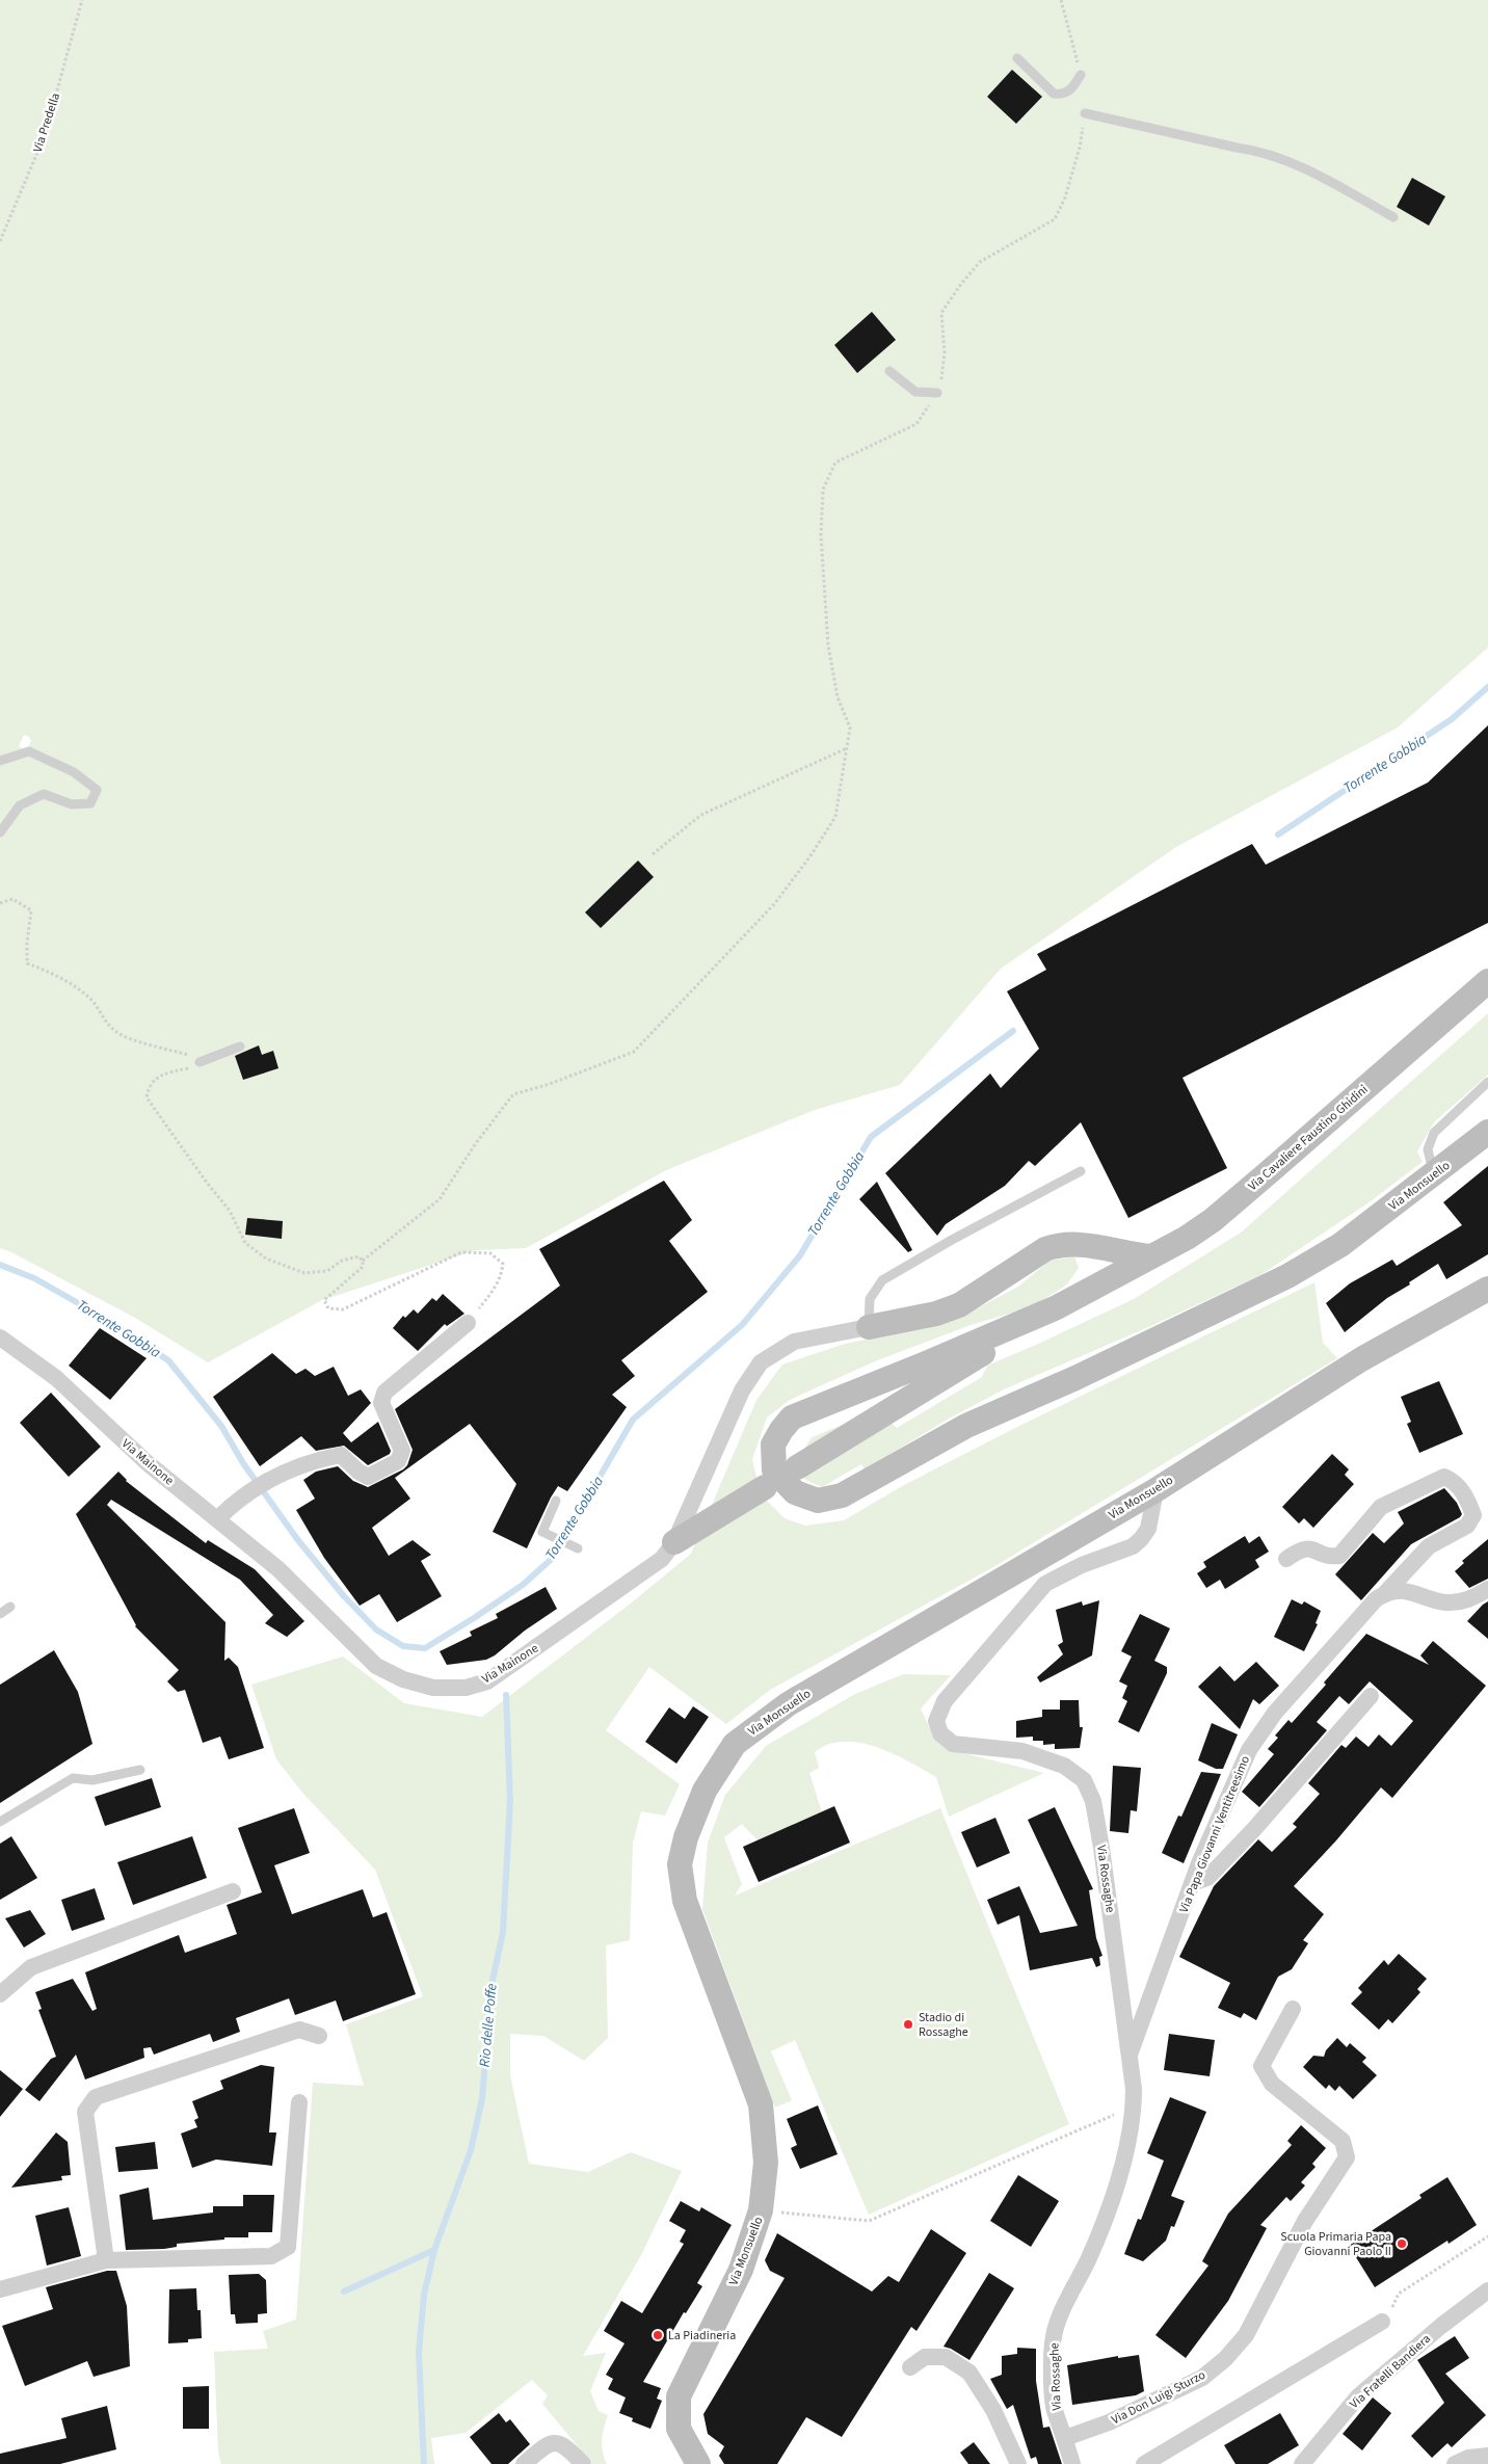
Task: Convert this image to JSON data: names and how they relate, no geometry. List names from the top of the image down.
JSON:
{
  "streets": {
    "main road": ["Via Cavaliere Faustino Ghidini", "Via Monsuello"],
    "street": [
      "Via Mainone",
      "Via Papa Giovanni Ventitreesimo",
      "Via Rossaghe",
      "Via Fratelli Bandiera",
      "Via Don Luigi Sturzo"
    ],
    "path": ["Via Predella"]
  },
  "crossings": [
    ["Via Cavaliere Faustino Ghidini", "Via Monsuello"],
    ["Via Monsuello", "Via Rossaghe"],
    ["Via Papa Giovanni Ventitreesimo", "Via Rossaghe"],
    ["Via Rossaghe", "Via Don Luigi Sturzo"]
  ],
  "water": ["Torrente Gobbia", "Rio delle Poffe"],
  "places": ["Stadio di Rossaghe", "Scuola Primaria Papa Giovanni Paolo II", "La Piadineria"]
}
